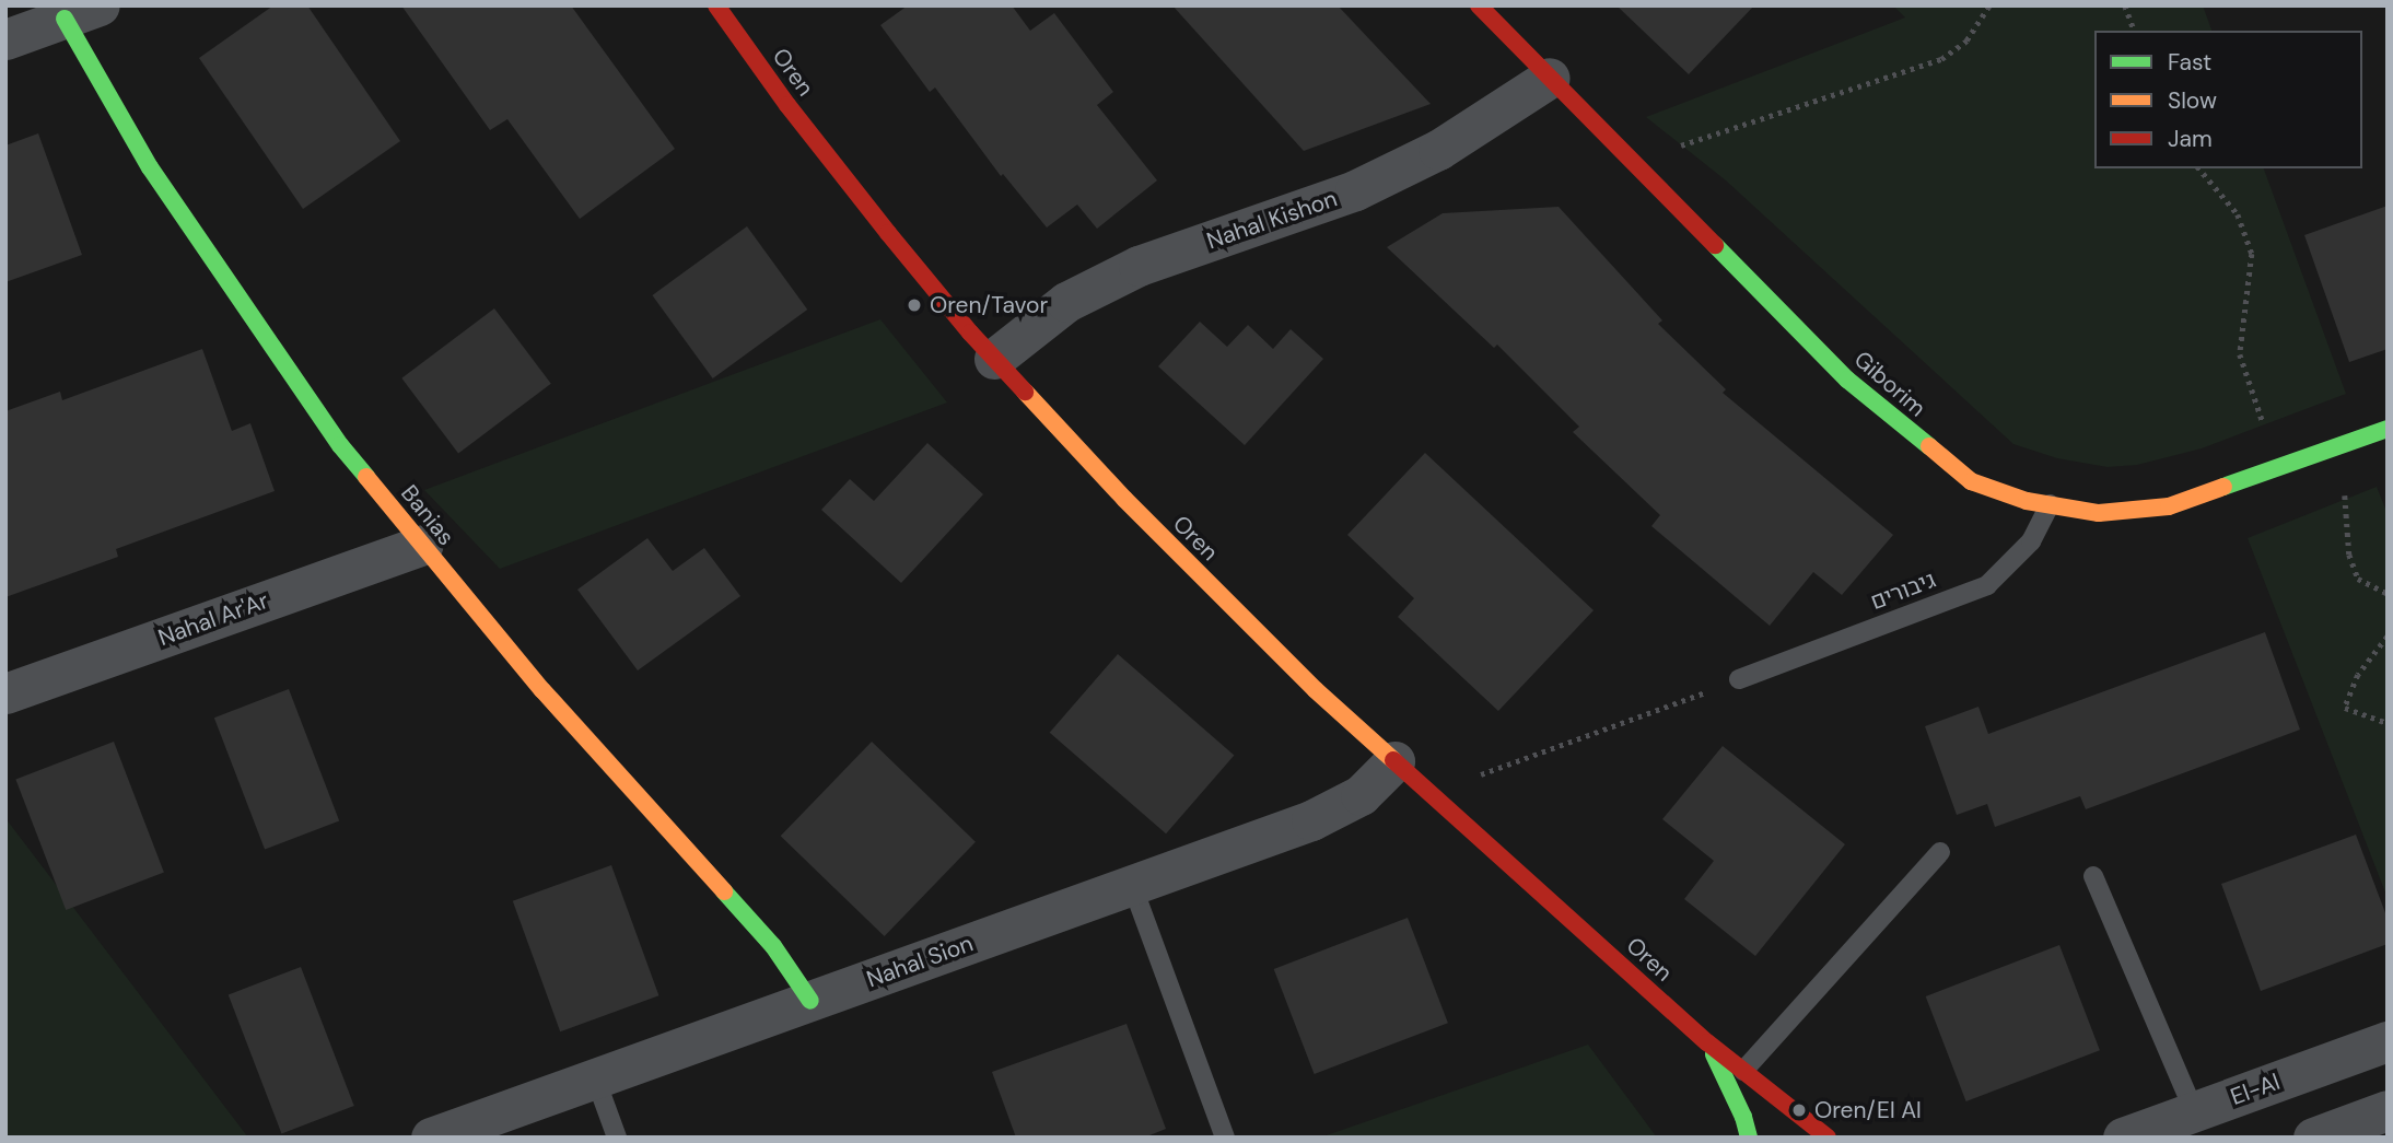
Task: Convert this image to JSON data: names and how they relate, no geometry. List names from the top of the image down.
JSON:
{
  "streets": {
    "street": [
      "Oren",
      "Nahal Kishon",
      "Giborim",
      "Banias",
      "Nahal Ar'Ar",
      "Nahal Sion",
      "El-Al"
    ],
    "lane": ["גיבורים"]
  },
  "crossings": [
    ["Oren", "Nahal Kishon"],
    ["Oren", "Nahal Sion"],
    ["Nahal Kishon", "Giborim"],
    ["Giborim", "גיבורים"],
    ["Banias", "Nahal Ar'Ar"],
    ["Banias", "Nahal Sion"]
  ],
  "places": ["Oren/Tavor", "Oren/El Al"],
  "legend": ["Fast", "Slow", "Jam"]
}
